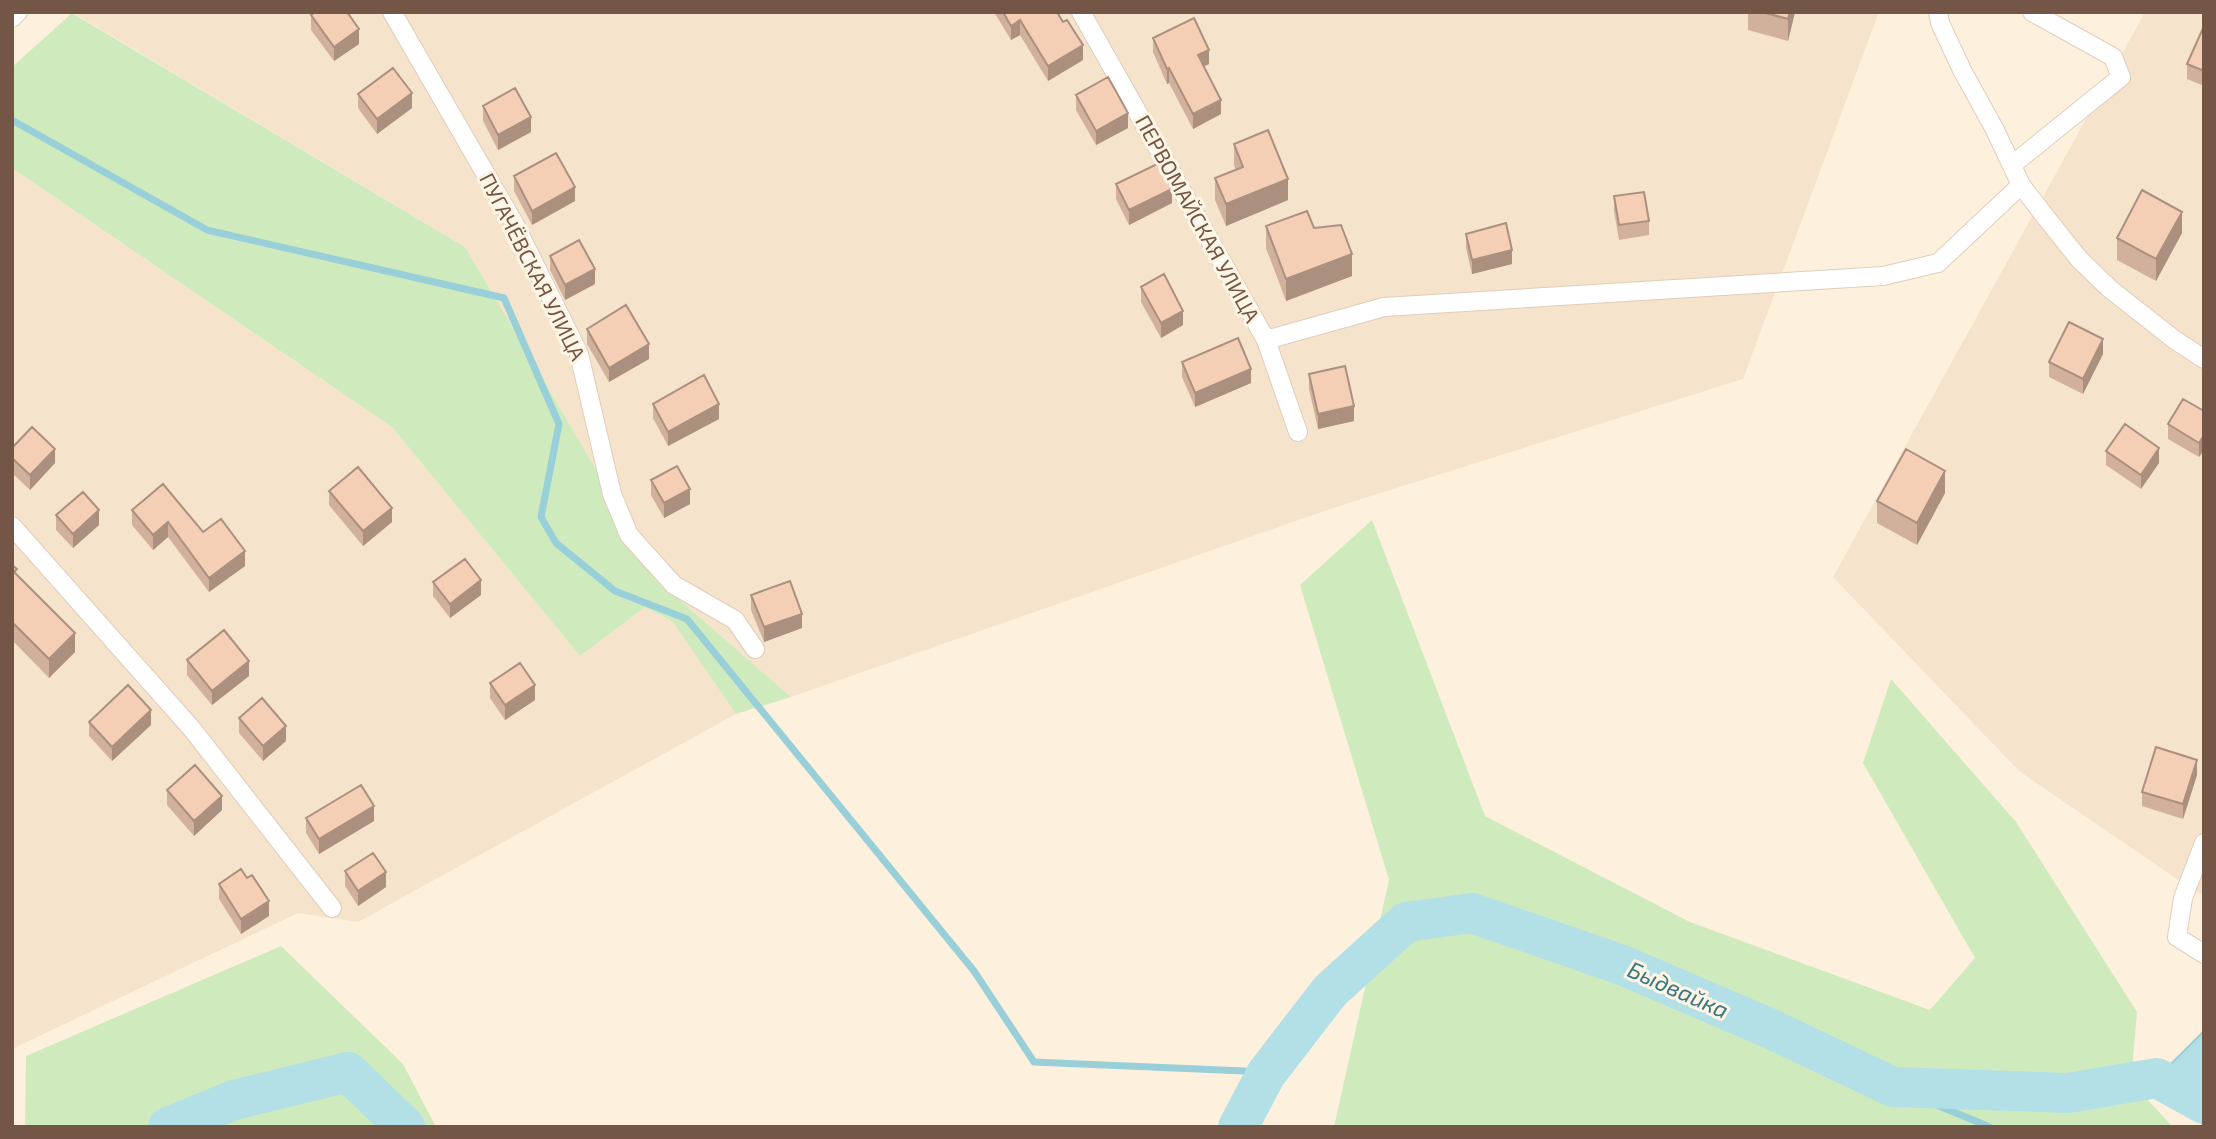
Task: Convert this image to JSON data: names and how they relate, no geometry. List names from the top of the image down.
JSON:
{
  "streets": {
    "street": ["ПЕРВОМАЙСКАЯ УЛИЦА", "ПУГАЧЁВСКАЯ УЛИЦА"]
  },
  "water": ["Быдвайка"]
}
